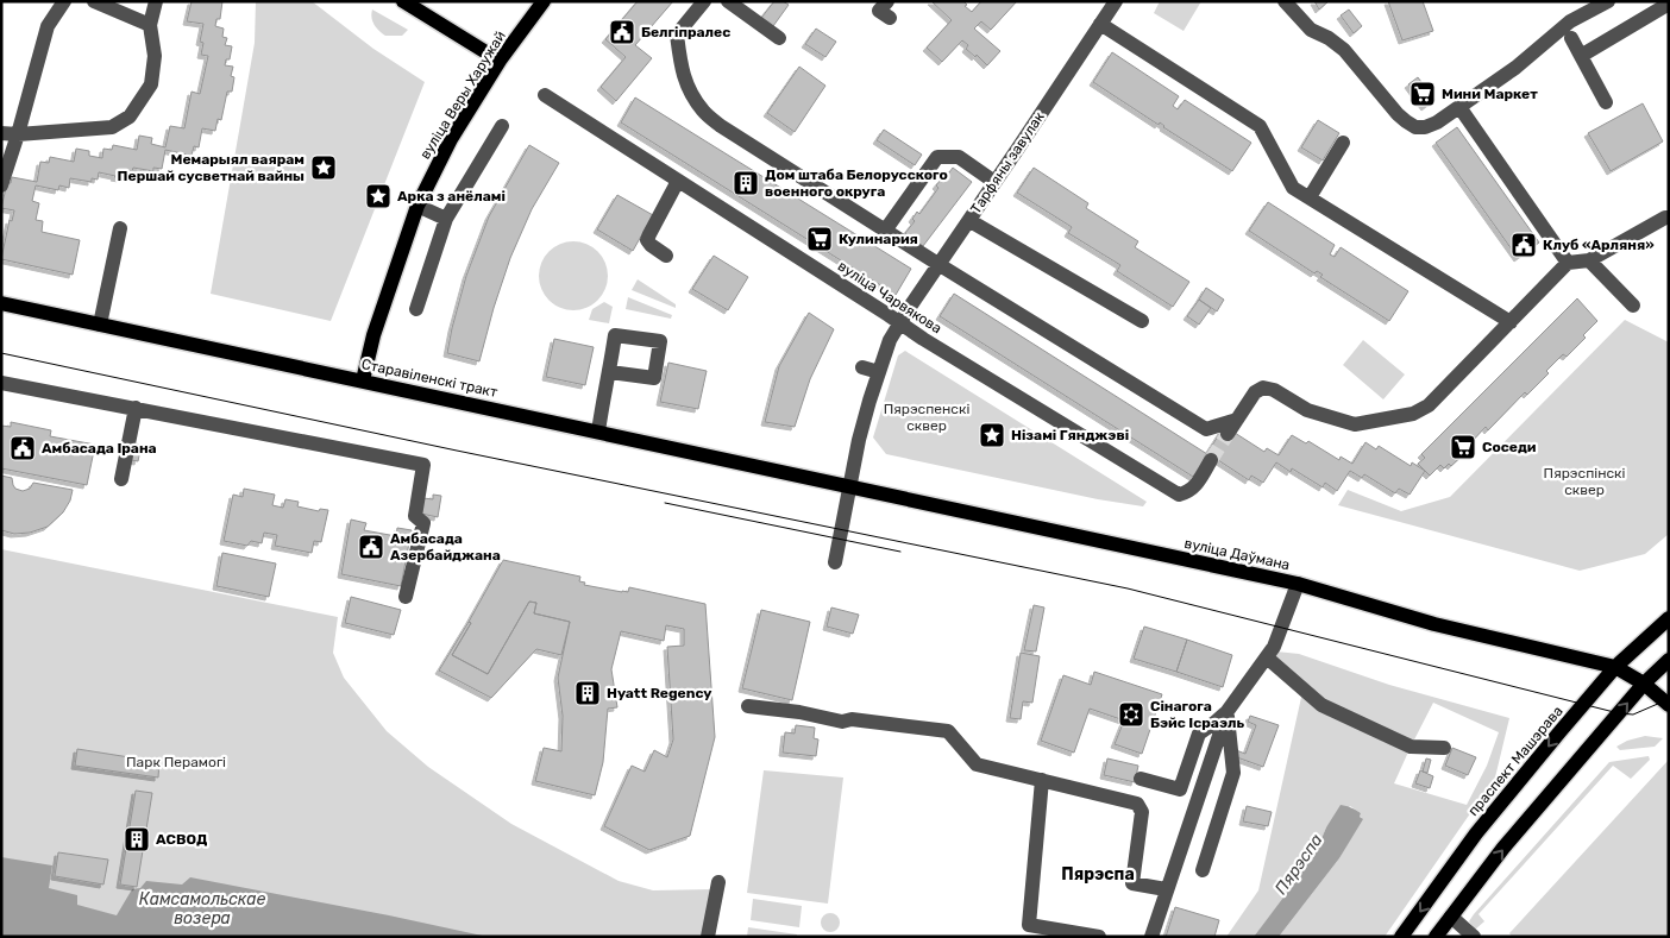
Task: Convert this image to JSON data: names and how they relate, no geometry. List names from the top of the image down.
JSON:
{
  "streets": {
    "main road": [
      "вуліца Веры Харужай",
      "Старавіленскі тракт",
      "вуліца Даўмана",
      "праспект Машэрава"
    ],
    "street": ["Тарфяны завулак", "вуліца Чарвякова"]
  },
  "crossings": [
    ["вуліца Веры Харужай", "Старавіленскі тракт"],
    ["Тарфяны завулак", "вуліца Чарвякова"],
    ["Тарфяны завулак", "Старавіленскі тракт"],
    ["Тарфяны завулак", "вуліца Даўмана"],
    ["Старавіленскі тракт", "вуліца Даўмана"],
    ["вуліца Даўмана", "праспект Машэрава"]
  ],
  "districts": ["Пярэспа"],
  "water": ["Пярэспа", "Камсамольскае возера"],
  "parks": ["Пярэспенскі сквер", "Пярэспінскі сквер", "Парк Перамогі"],
  "places": {
    "public building": [
      "Белгіпралес",
      "Клуб «Арляня»",
      "Амбасада Ірана",
      "Амбасада Азербайджана"
    ],
    "supermarket": ["Мини Маркет", "Кулинария", "Соседи"],
    "place": ["Мемарыял ваярам Першай сусветнай вайны", "Арка з анёламі", "Нізамі Гянджэві"],
    "building": ["Дом штаба Белорусского военного округа", "Hyatt Regency", "АСВОД"],
    "synagogue": ["Сінагога Бэйс Ісраэль"]
  }
}
